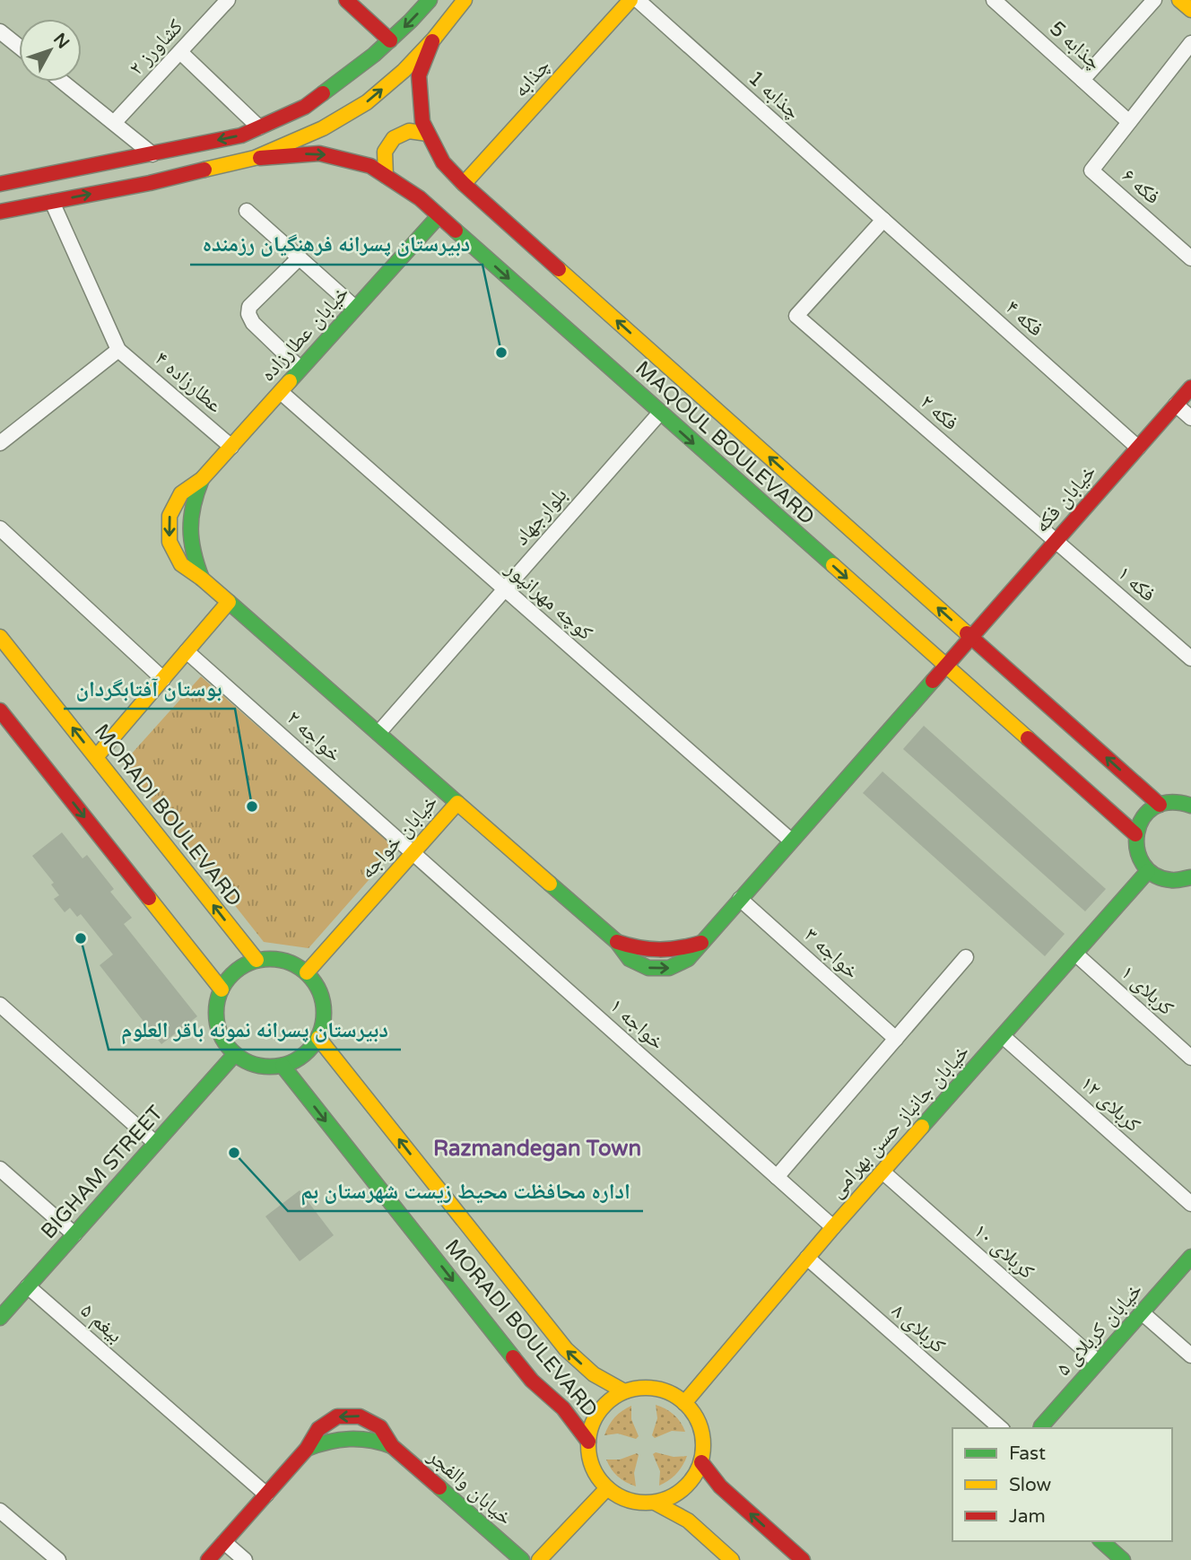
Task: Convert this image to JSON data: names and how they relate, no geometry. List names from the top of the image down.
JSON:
{
  "streets": {
    "street": [
      "چذابه 5",
      "کشاورز ۲",
      "چذابه",
      "چذابه 1",
      "فکه ۶",
      "فکه ۴",
      "خیابان عطارزاده",
      "عطارزاده ۴",
      "فکه ۲",
      "MAQOUL BOULEVARD",
      "خیابان فکه",
      "بلوارجهاد",
      "فکه ۱",
      "کوچه مهرانپور",
      "خواجه ۲",
      "MORADI BOULEVARD",
      "خیابان خواجه",
      "خواجه ۳",
      "کربلای ۱",
      "خواجه ۱",
      "کربلای ۱۲",
      "خیابان جانباز حسن بهرامی",
      "BIGHAM STREET",
      "کربلای ۱۰",
      "بیغم ۵",
      "کربلای ۸",
      "خیابان کربلای ۵",
      "خیابان والفجر"
    ]
  },
  "crossings": [
    ["چذابه 5", "فکه ۶"],
    ["چذابه", "MAQOUL BOULEVARD"],
    ["چذابه 1", "فکه ۴"],
    ["چذابه 1", "فکه ۲"],
    ["فکه ۴", "فکه ۲"],
    ["فکه ۴", "خیابان فکه"],
    ["خیابان عطارزاده", "عطارزاده ۴"],
    ["خیابان عطارزاده", "MAQOUL BOULEVARD"],
    ["خیابان عطارزاده", "بلوارجهاد"],
    ["خیابان عطارزاده", "کوچه مهرانپور"],
    ["خیابان عطارزاده", "خیابان خواجه"],
    ["فکه ۲", "خیابان فکه"],
    ["فکه ۲", "فکه ۱"],
    ["MAQOUL BOULEVARD", "خیابان فکه"],
    ["MAQOUL BOULEVARD", "بلوارجهاد"],
    ["MAQOUL BOULEVARD", "خیابان خواجه"],
    ["خیابان فکه", "فکه ۱"],
    ["خیابان فکه", "خیابان خواجه"],
    ["بلوارجهاد", "کوچه مهرانپور"],
    ["کوچه مهرانپور", "خیابان خواجه"],
    ["خواجه ۲", "خیابان خواجه"],
    ["خواجه ۲", "خواجه ۱"],
    ["MORADI BOULEVARD", "خیابان خواجه"],
    ["MORADI BOULEVARD", "خیابان جانباز حسن بهرامی"],
    ["MORADI BOULEVARD", "BIGHAM STREET"],
    ["خیابان خواجه", "خواجه ۳"],
    ["خیابان خواجه", "خواجه ۱"],
    ["خیابان خواجه", "BIGHAM STREET"],
    ["کربلای ۱", "خیابان جانباز حسن بهرامی"],
    ["خواجه ۱", "خیابان جانباز حسن بهرامی"],
    ["کربلای ۱۲", "خیابان جانباز حسن بهرامی"],
    ["خیابان جانباز حسن بهرامی", "کربلای ۱۰"],
    ["خیابان جانباز حسن بهرامی", "کربلای ۸"],
    ["BIGHAM STREET", "بیغم ۵"],
    ["کربلای ۱۰", "خیابان کربلای ۵"],
    ["بیغم ۵", "خیابان والفجر"]
  ],
  "districts": ["Razmandegan Town"],
  "places": [
    "دبیرستان پسرانه فرهنگیان رزمنده",
    "بوستان آفتابگردان",
    "دبیرستان پسرانه نمونه باقر العلوم",
    "اداره محافظت محیط زیست شهرستان بم"
  ],
  "legend": ["Fast", "Slow", "Jam"],
  "north": "top right"
}
